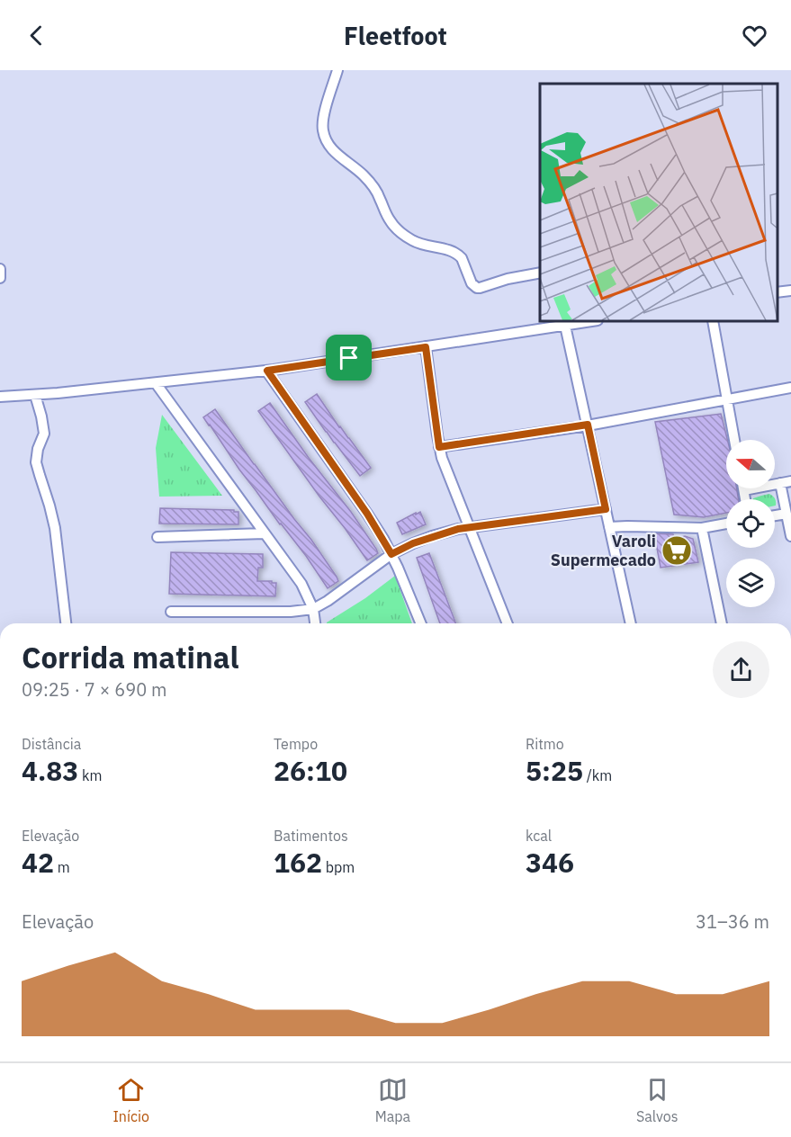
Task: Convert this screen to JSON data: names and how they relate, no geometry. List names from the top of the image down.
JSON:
{
  "places": {
    "supermarket": ["Varoli Supermecado"]
  },
  "north": "left",
  "page": {
    "header": "Fleetfoot",
    "heading": ["Corrida matinal", "09:25 · 7 × 690 m"],
    "stats": [
      ["Distância", "4.83 km"],
      ["Tempo", "26:10"],
      ["Ritmo", "5:25 /km"],
      ["Elevação", "42 m"],
      ["Batimentos", "162 bpm"],
      ["kcal", "346"]
    ],
    "chart": ["Elevação", "31–36 m"],
    "tabs": ["Início", "Mapa", "Salvos"]
  }
}
